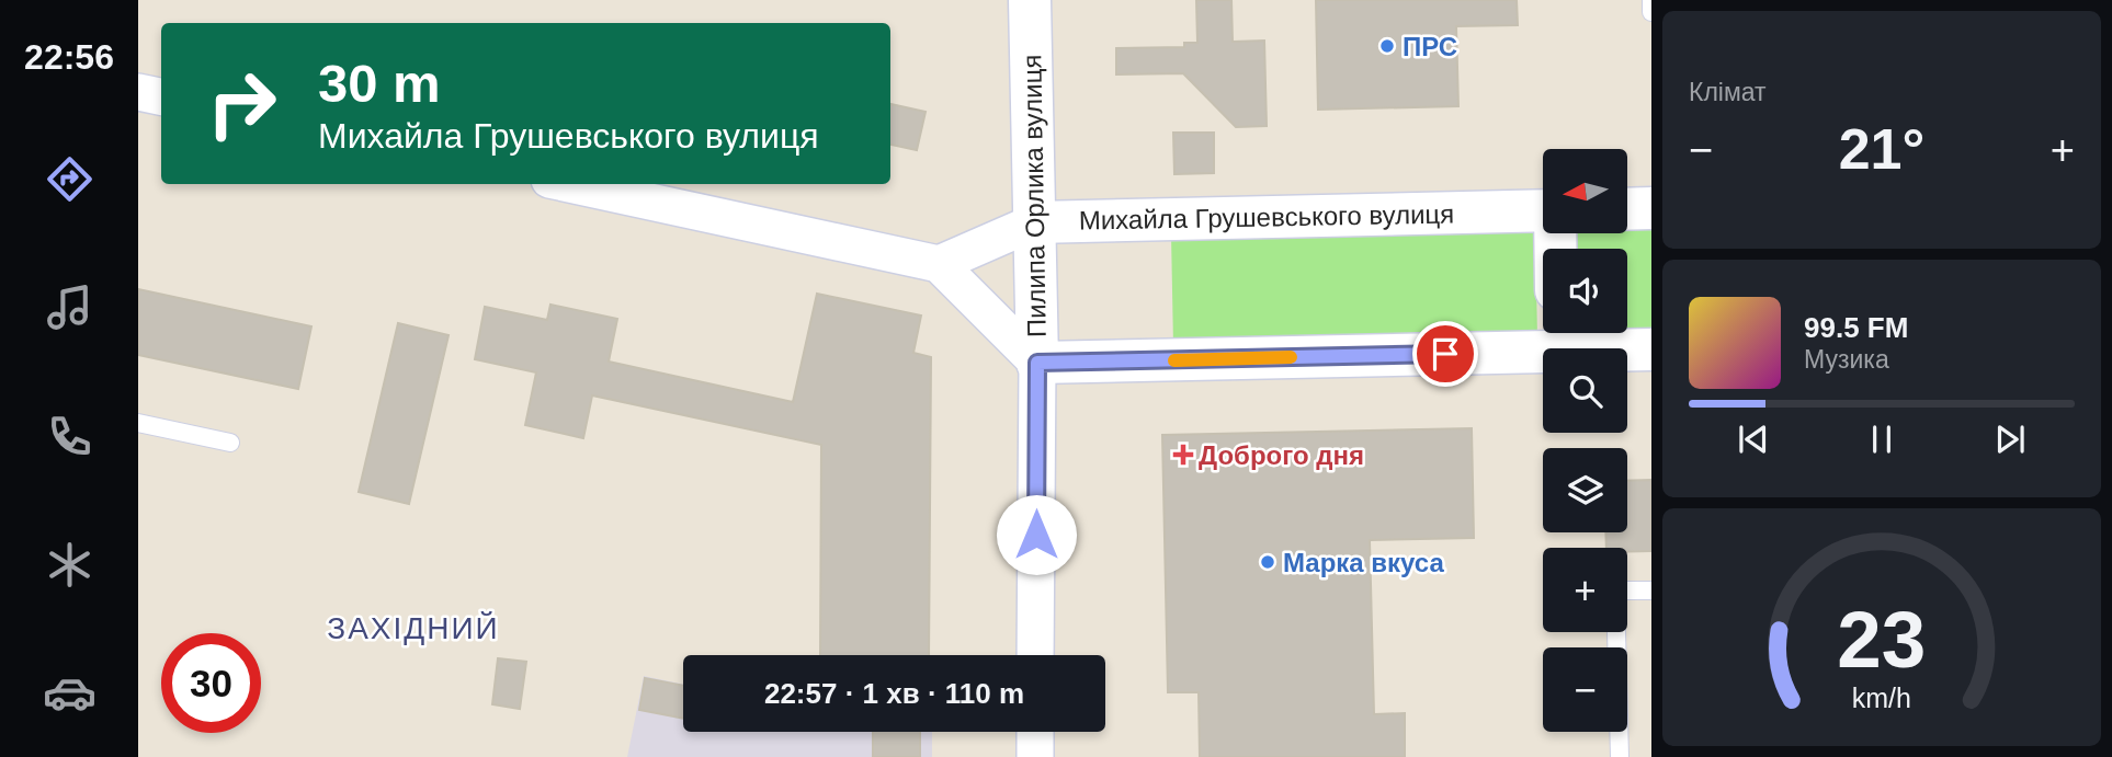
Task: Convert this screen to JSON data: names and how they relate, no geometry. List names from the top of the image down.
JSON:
{
  "streets": {
    "street": ["Пилипа Орлика вулиця", "Михайла Грушевського вулиця"]
  },
  "crossings": [
    ["Пилипа Орлика вулиця", "Михайла Грушевського вулиця"]
  ],
  "districts": ["ЗАХІДНИЙ"],
  "places": {
    "other": ["ПРС", "Марка вкуса"],
    "health": ["Доброго дня"]
  },
  "north": "left",
  "page": {
    "tabs": "22:56",
    "tile": "Клімат",
    "turn": ["30 m", "Михайла Грушевського вулиця"],
    "heat": ["−", "21°", "+"],
    "map_buttons": ["+", "−"],
    "song": ["99.5 FM", "Музика"],
    "limit": "30",
    "trip": "22:57 · 1 хв · 110 m",
    "gauge": ["23", "km/h"]
  }
}
